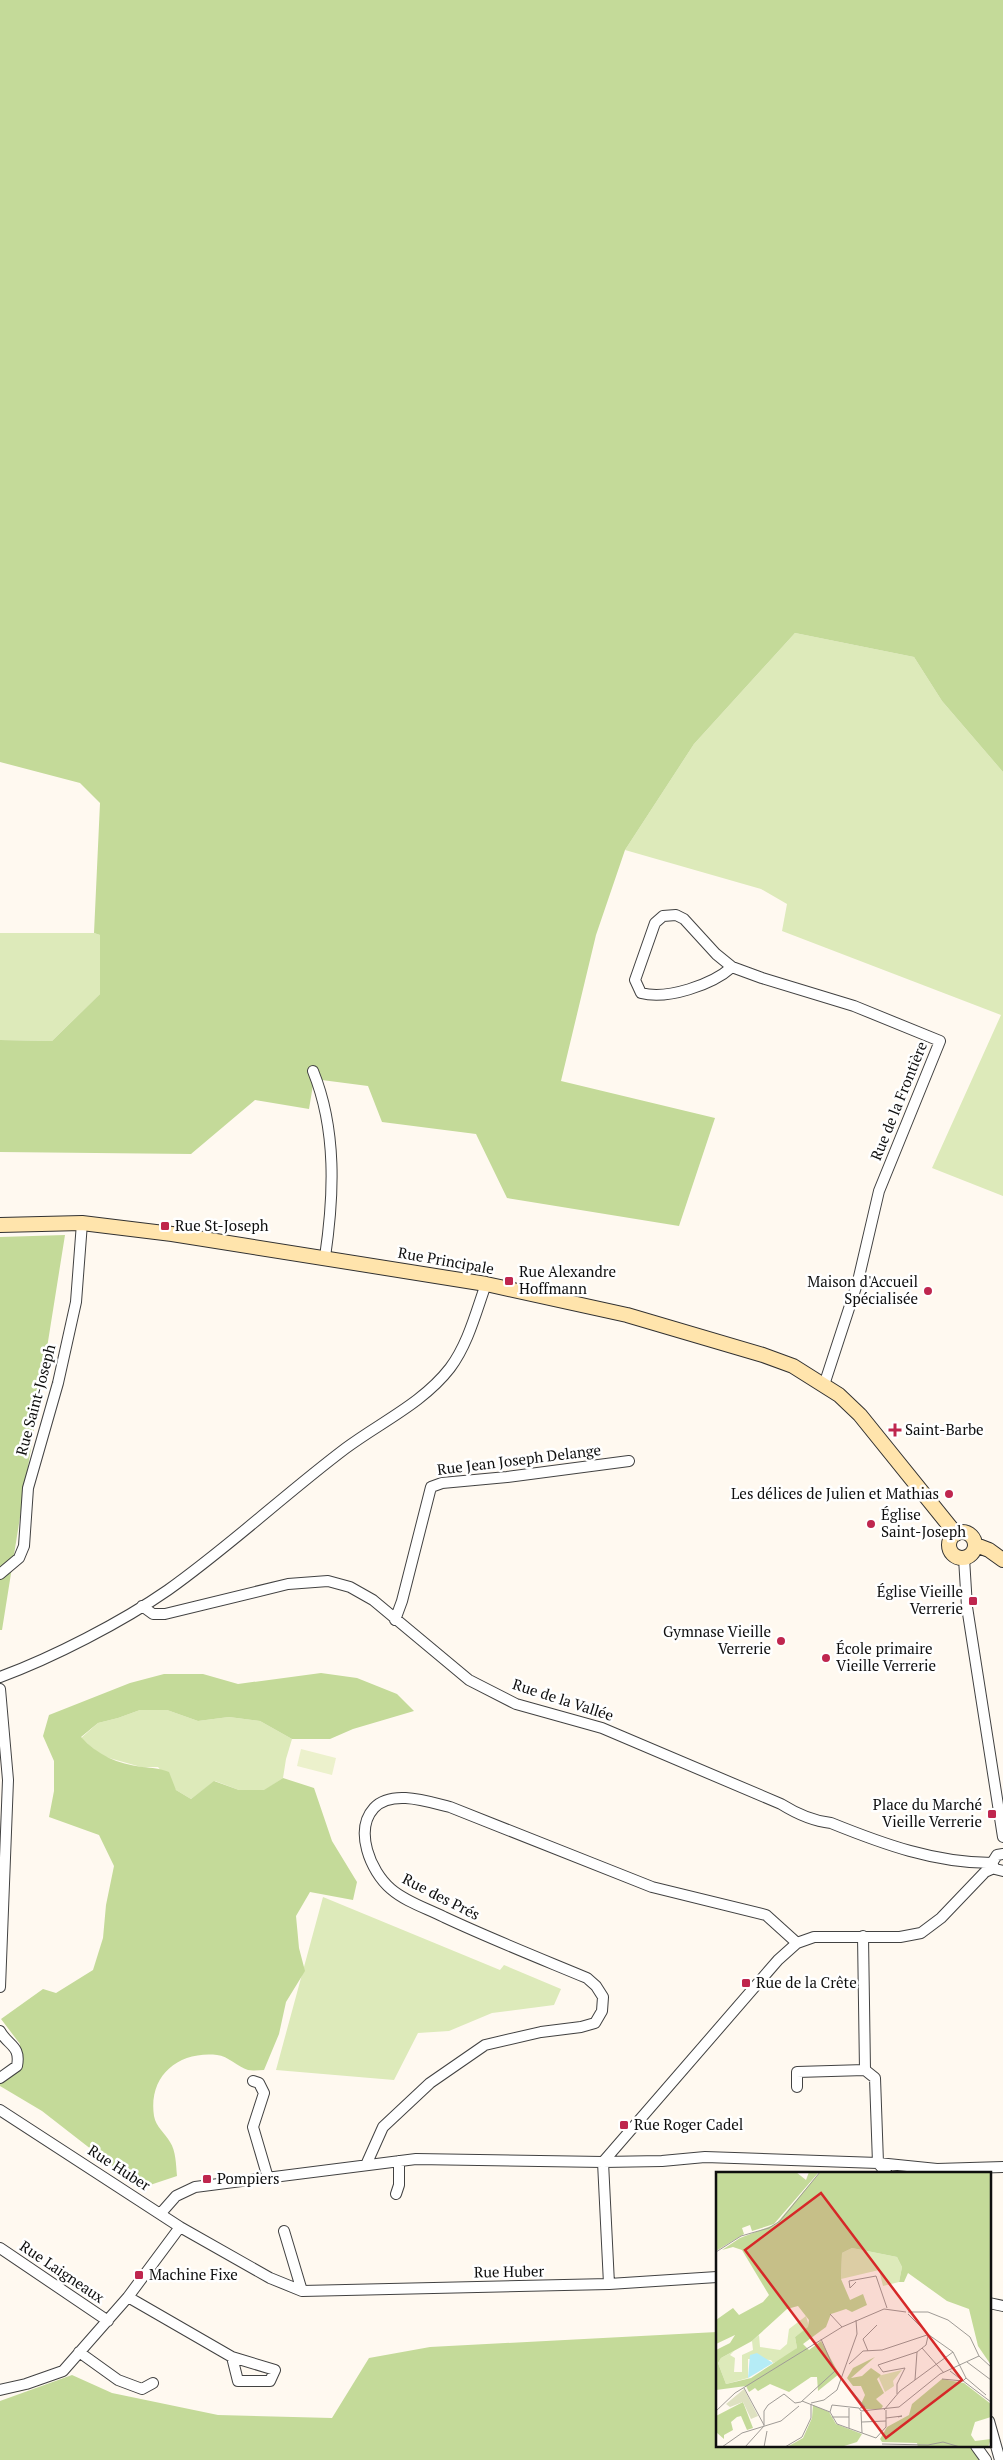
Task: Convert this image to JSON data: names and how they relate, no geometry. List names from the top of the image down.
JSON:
{
  "streets": {
    "street": [
      "Rue de la Frontière",
      "Rue Principale",
      "Rue Saint-Joseph",
      "Rue Jean Joseph Delange",
      "Rue de la Vallée",
      "Rue des Prés",
      "Rue Huber",
      "Rue Laigneaux"
    ]
  },
  "crossings": [
    ["Rue de la Frontière", "Rue Principale"],
    ["Rue Principale", "Rue Saint-Joseph"],
    ["Rue Jean Joseph Delange", "Rue de la Vallée"]
  ],
  "places": {
    "transit": [
      "Rue St-Joseph",
      "Rue Alexandre Hoffmann",
      "Église Vieille Verrerie",
      "Place du Marché Vieille Verrerie",
      "Rue de la Crête",
      "Rue Roger Cadel",
      "Pompiers",
      "Machine Fixe"
    ],
    "other": [
      "Maison d'Accueil Spécialisée",
      "Les délices de Julien et Mathias",
      "Église Saint-Joseph",
      "Gymnase Vieille Verrerie",
      "École primaire Vieille Verrerie"
    ],
    "health": ["Saint-Barbe"]
  }
}
